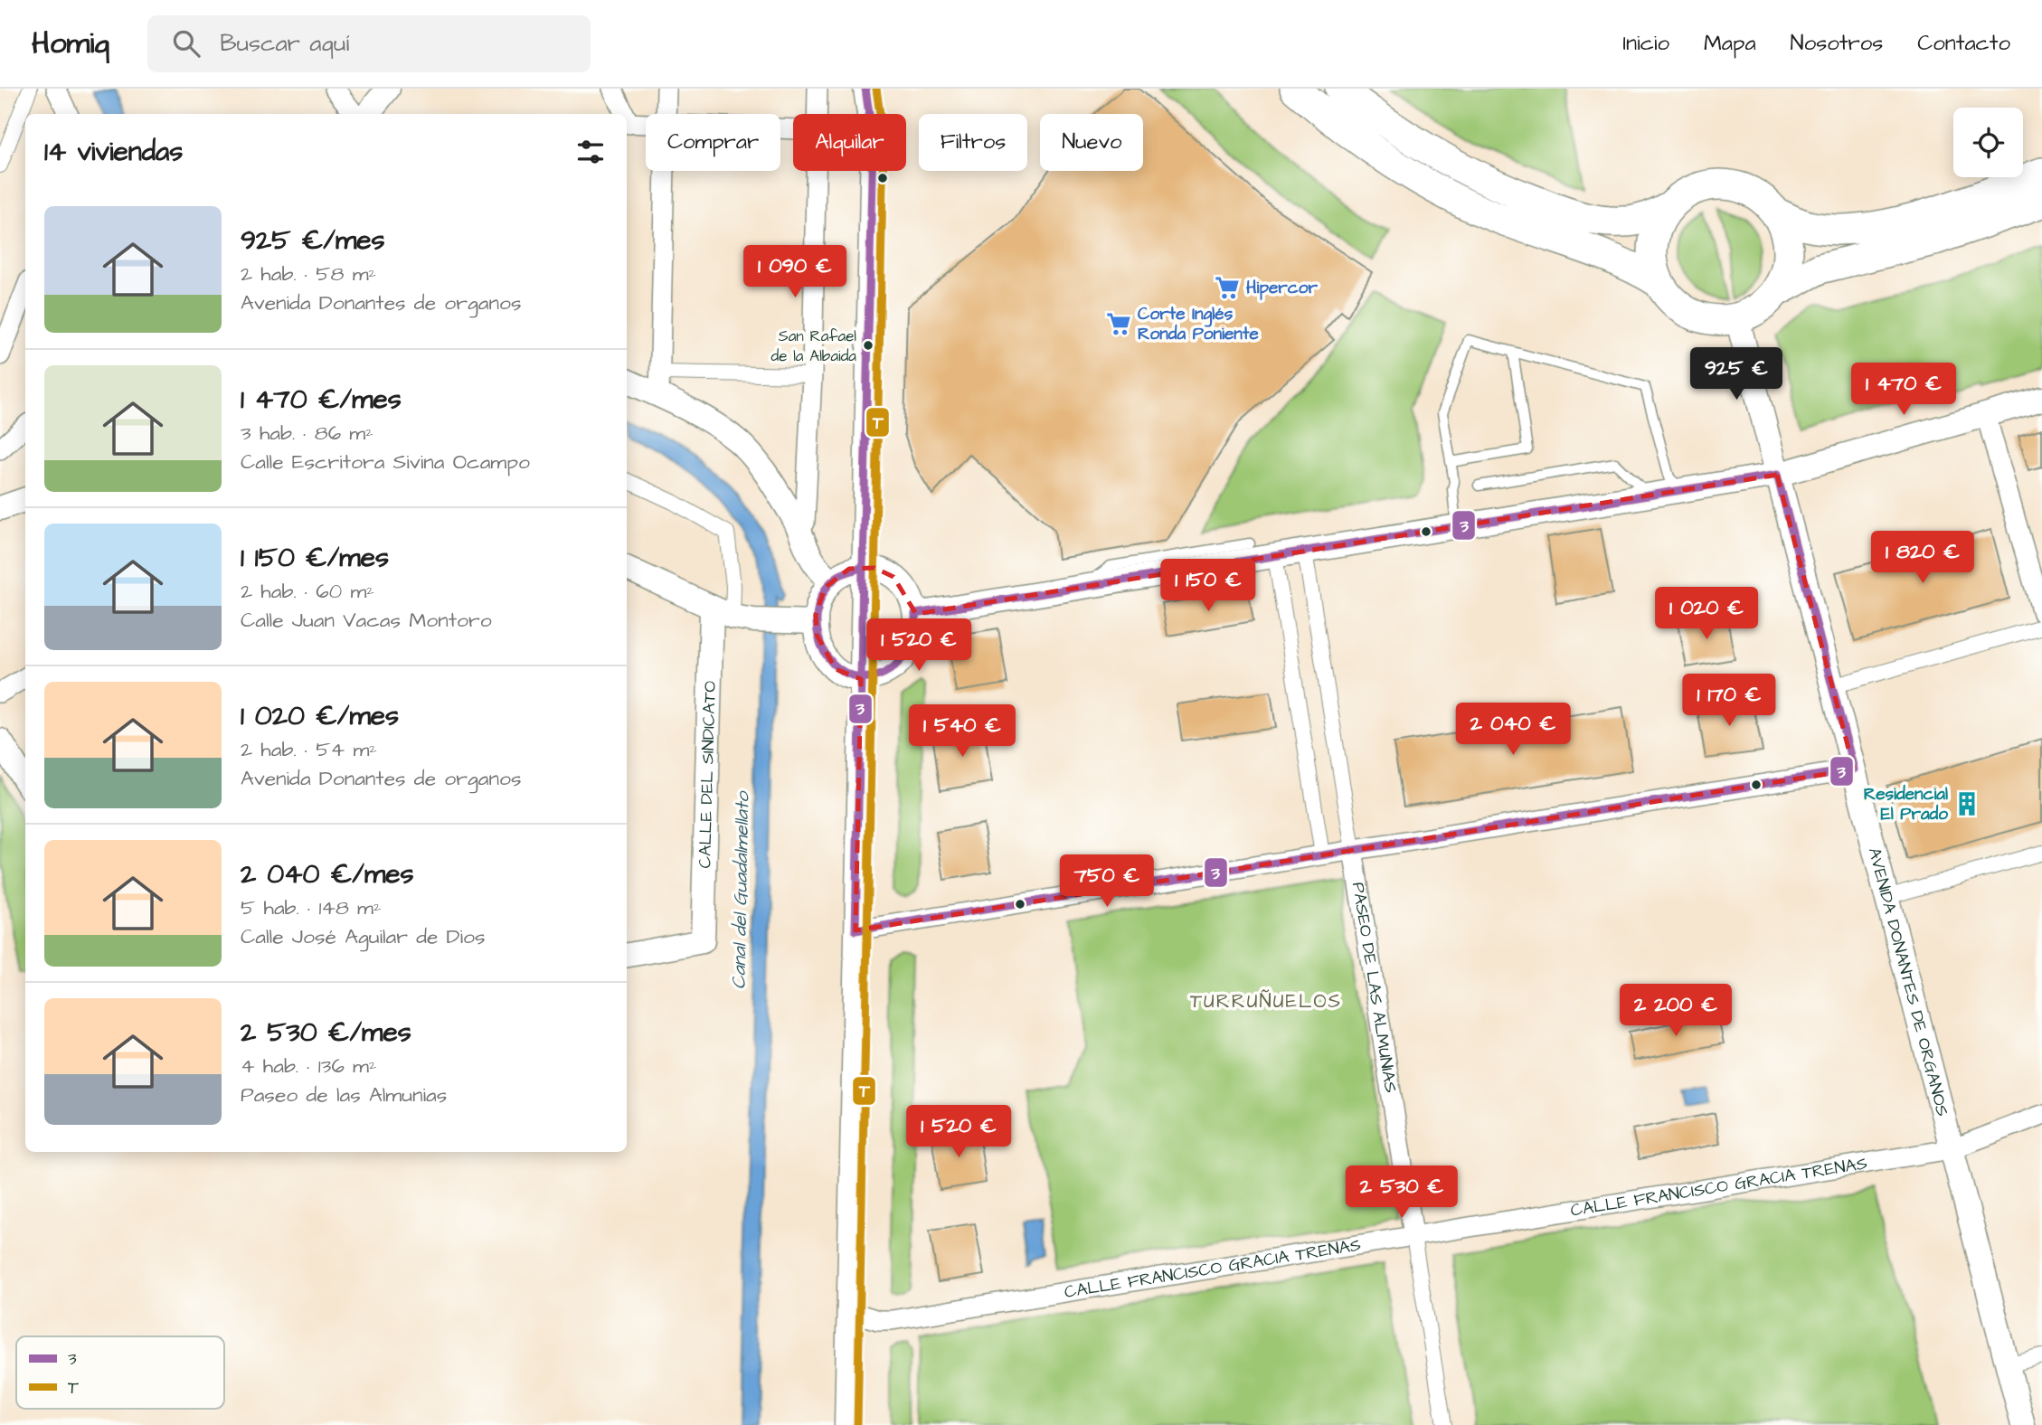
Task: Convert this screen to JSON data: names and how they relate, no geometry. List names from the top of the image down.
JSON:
{
  "streets": {
    "street": [
      "CALLE DEL SINDICATO",
      "AVENIDA DONANTES DE ORGANOS",
      "PASEO DE LAS ALMUNIAS",
      "CALLE FRANCISCO GRACIA TRENAS"
    ]
  },
  "crossings": [
    ["AVENIDA DONANTES DE ORGANOS", "CALLE FRANCISCO GRACIA TRENAS"],
    ["PASEO DE LAS ALMUNIAS", "CALLE FRANCISCO GRACIA TRENAS"]
  ],
  "districts": ["TURRUÑUELOS"],
  "water": ["Canal del Guadalmellato"],
  "places": {
    "supermarket": ["Hipercor", "Corte Inglés Ronda Poniente"],
    "other": ["San Rafael de la Albaida"],
    "building": ["Residencial El Prado"]
  },
  "lines": ["transit line 3", "transit line T"],
  "legend": ["3", "T"],
  "page": {
    "header": "Homiq",
    "search": "Buscar aquí",
    "nav": [
      "Inicio",
      "Mapa",
      "Nosotros",
      "Contacto"
    ],
    "chip": [
      "Comprar",
      "Alquilar",
      "Filtros",
      "Nuevo"
    ],
    "heading": "14 viviendas",
    "list": [
      {
        "name": "925 €/mes",
        "note": "2 hab. · 58 m² · Avenida Donantes de organos"
      },
      {
        "name": "1 470 €/mes",
        "note": "3 hab. · 86 m² · Calle Escritora Sivina Ocampo"
      },
      {
        "name": "1 150 €/mes",
        "note": "2 hab. · 60 m² · Calle Juan Vacas Montoro"
      },
      {
        "name": "1 020 €/mes",
        "note": "2 hab. · 54 m² · Avenida Donantes de organos"
      },
      {
        "name": "2 040 €/mes",
        "note": "5 hab. · 148 m² · Calle José Aguilar de Dios"
      },
      {
        "name": "2 530 €/mes",
        "note": "4 hab. · 136 m² · Paseo de las Almunias"
      }
    ],
    "price": [
      "1 090 €",
      "925 €",
      "1 470 €",
      "1 820 €",
      "1 150 €",
      "1 020 €",
      "1 520 €",
      "1 170 €",
      "2 040 €",
      "1 540 €",
      "750 €",
      "2 200 €",
      "1 520 €",
      "2 530 €"
    ]
  }
}
